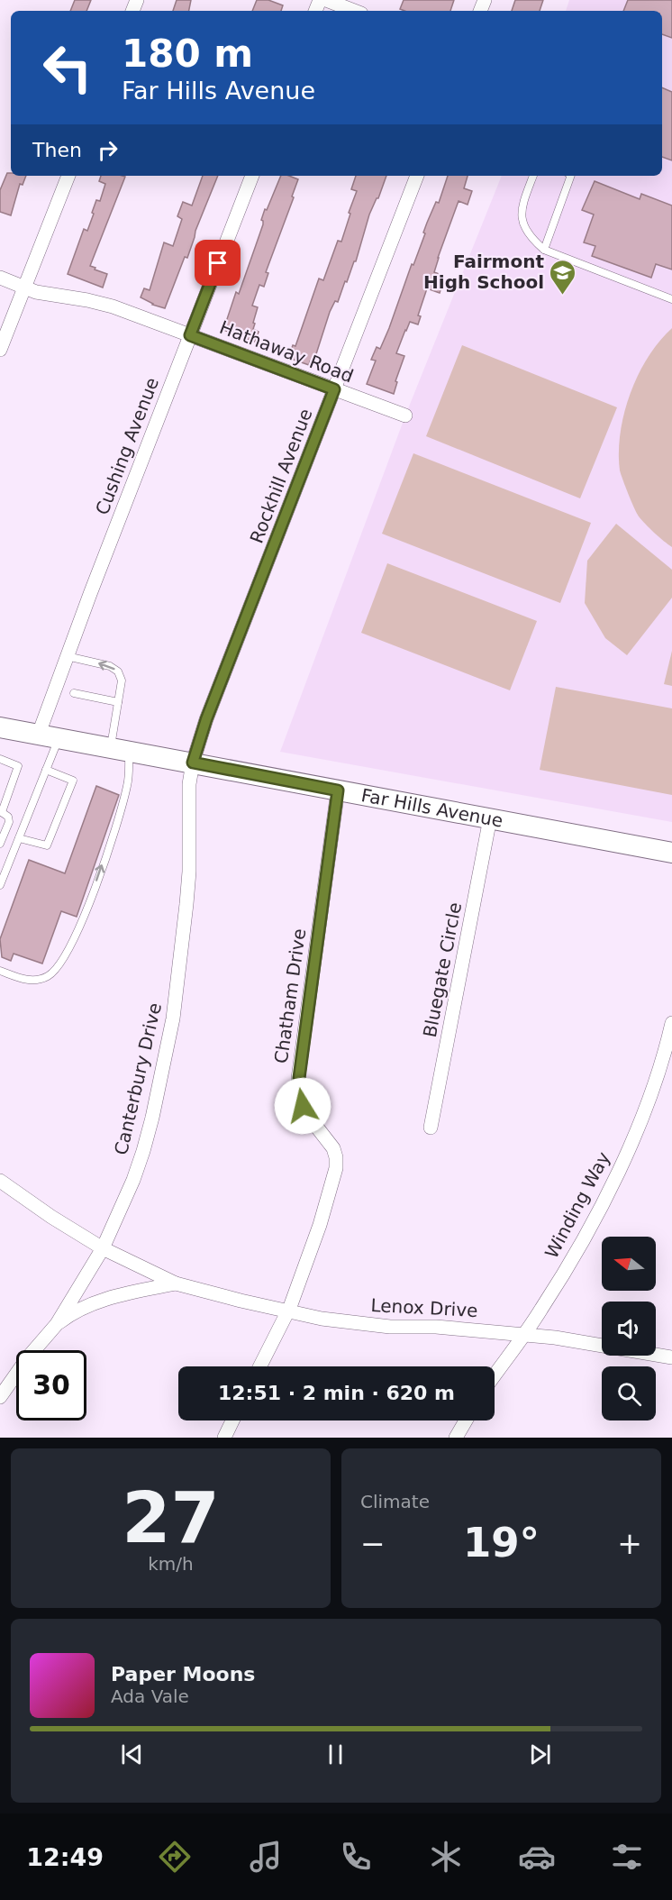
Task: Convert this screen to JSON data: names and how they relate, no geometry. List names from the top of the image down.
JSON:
{
  "streets": {
    "main road": ["Far Hills Avenue"],
    "street": [
      "Hathaway Road",
      "Cushing Avenue",
      "Rockhill Avenue",
      "Bluegate Circle",
      "Chatham Drive",
      "Canterbury Drive",
      "Winding Way",
      "Lenox Drive"
    ]
  },
  "crossings": [
    ["Hathaway Road", "Cushing Avenue"],
    ["Hathaway Road", "Rockhill Avenue"],
    ["Cushing Avenue", "Far Hills Avenue"],
    ["Rockhill Avenue", "Far Hills Avenue"],
    ["Rockhill Avenue", "Canterbury Drive"],
    ["Far Hills Avenue", "Bluegate Circle"],
    ["Far Hills Avenue", "Chatham Drive"],
    ["Far Hills Avenue", "Canterbury Drive"],
    ["Chatham Drive", "Lenox Drive"],
    ["Canterbury Drive", "Lenox Drive"],
    ["Winding Way", "Lenox Drive"]
  ],
  "places": {
    "school or university": ["Fairmont High School"]
  },
  "north": "left",
  "page": {
    "turn": ["180 m", "Far Hills Avenue"],
    "then": "Then",
    "limit": "30",
    "trip": "12:51 · 2 min · 620 m",
    "tile": [
      ["27", "km/h"],
      "Climate"
    ],
    "heat": ["−", "19°", "+"],
    "song": ["Paper Moons", "Ada Vale"],
    "tabs": "12:49"
  }
}
